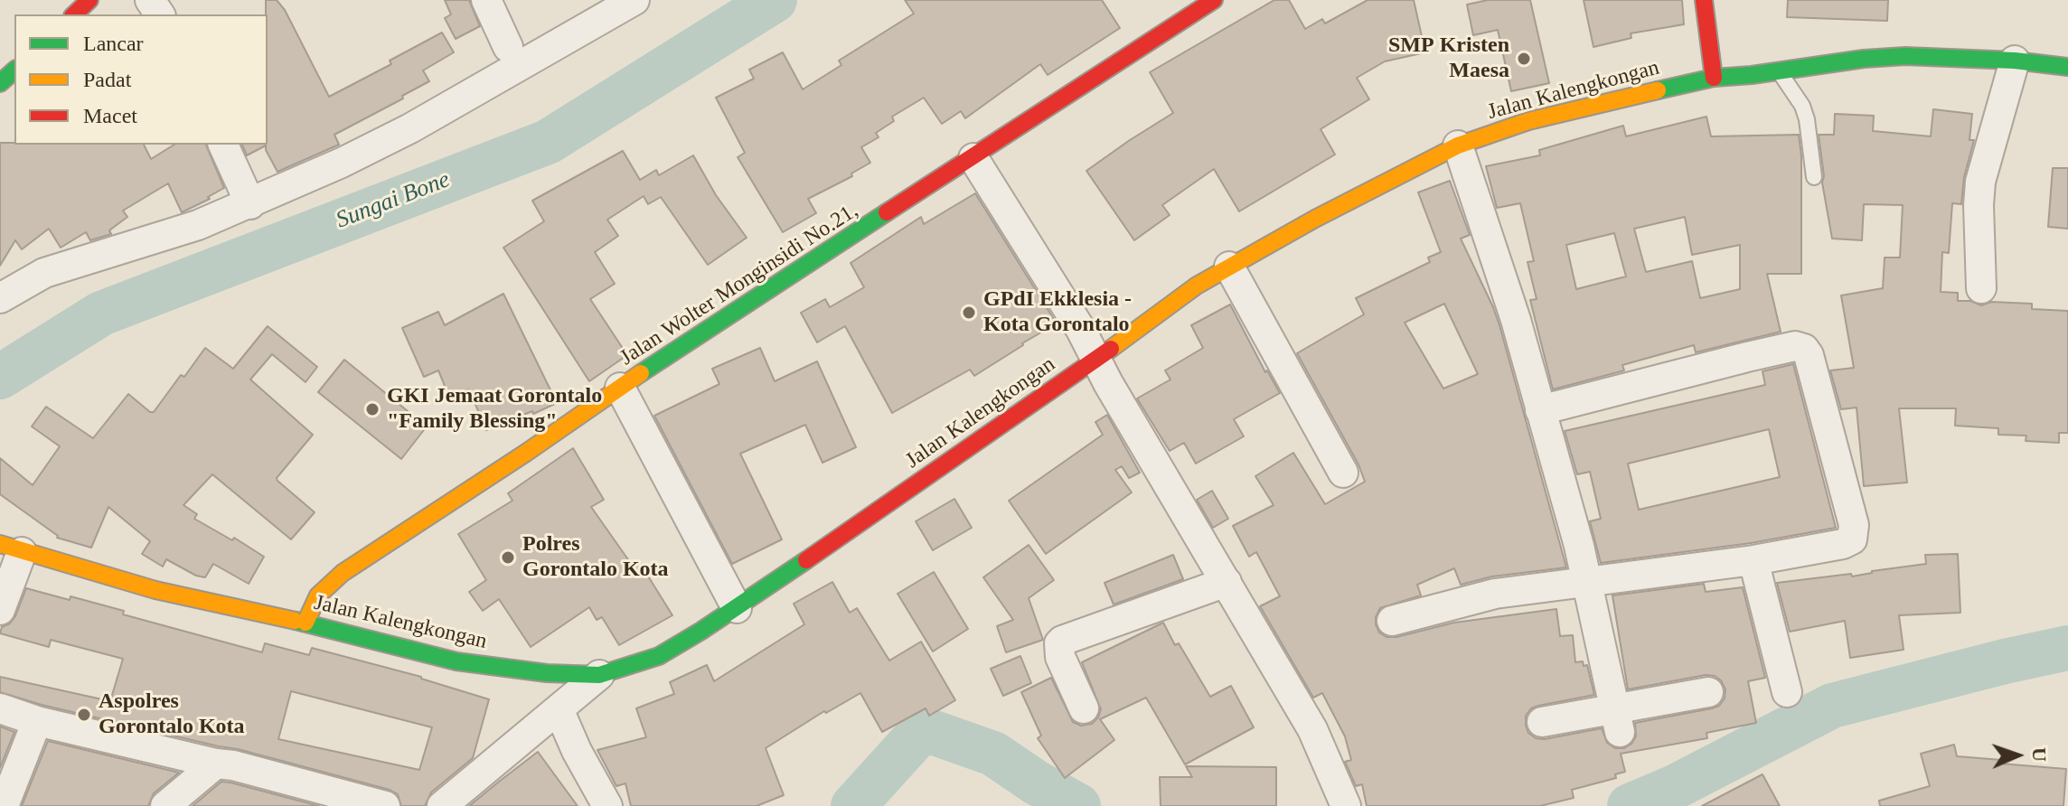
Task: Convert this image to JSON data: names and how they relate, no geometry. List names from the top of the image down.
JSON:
{
  "streets": {
    "main road": ["Jalan Kalengkongan", "Jalan Wolter Monginsidi No.21,"]
  },
  "crossings": [
    ["Jalan Kalengkongan", "Jalan Wolter Monginsidi No.21,"]
  ],
  "water": ["Sungai Bone"],
  "places": [
    "SMP Kristen Maesa",
    "GPdI Ekklesia - Kota Gorontalo",
    "GKI Jemaat Gorontalo \"Family Blessing\"",
    "Polres Gorontalo Kota",
    "Aspolres Gorontalo Kota"
  ],
  "legend": ["Lancar", "Padat", "Macet"],
  "north": "right"
}
